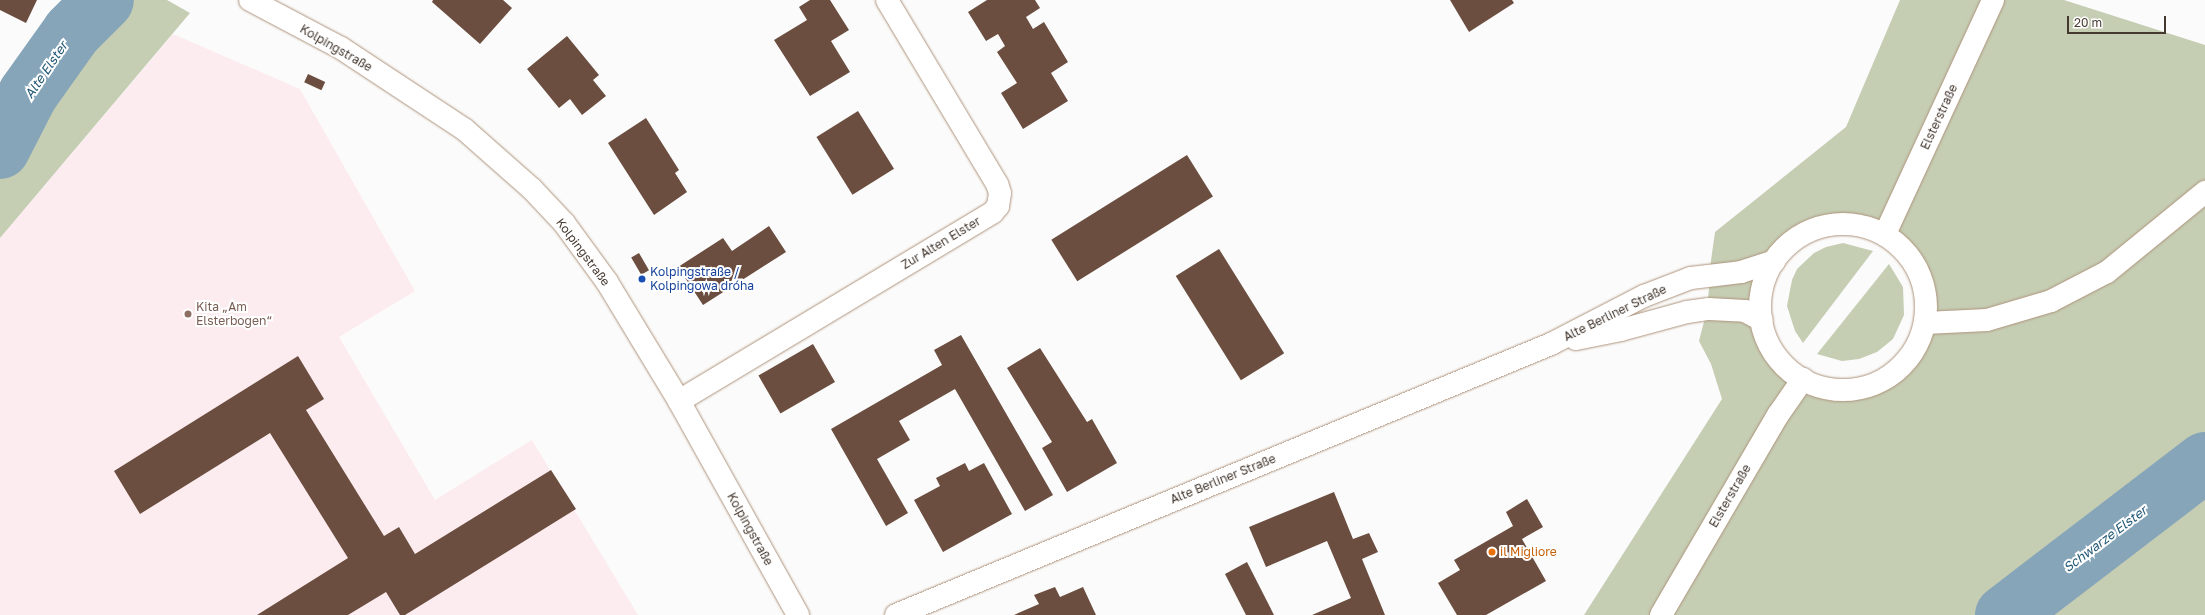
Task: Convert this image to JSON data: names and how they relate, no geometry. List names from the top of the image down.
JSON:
{
  "streets": {
    "street": [
      "Kolpingstraße",
      "Elsterstraße",
      "Zur Alten Elster",
      "Alte Berliner Straße"
    ]
  },
  "crossings": [
    ["Kolpingstraße", "Zur Alten Elster"]
  ],
  "water": ["Alte Elster", "Schwarze Elster"],
  "places": ["Kolpingstraße / Kolpingowa dróha", "Kita „Am Elsterbogen“", "il Migliore"],
  "scale_bar": "20 m"
}
